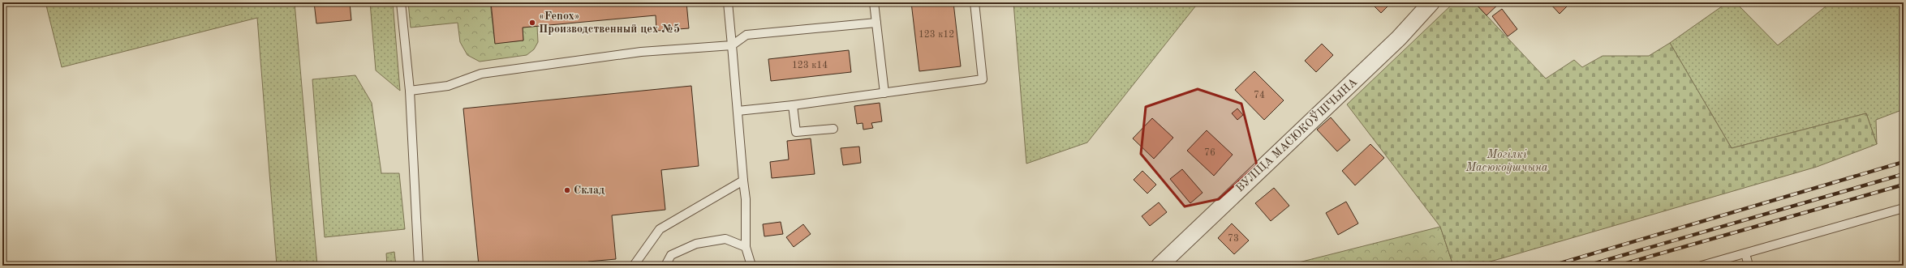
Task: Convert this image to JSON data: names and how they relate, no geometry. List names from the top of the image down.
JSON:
{
  "streets": {
    "street": ["ВУЛІЦА МАСЮКОЎШЧЫНА"]
  },
  "parks": ["Могілкі Масюкоўшчына"],
  "places": ["«Fenox» Производственный цех №5", "Склад"],
  "house_numbers": [
    "123 к12",
    "123 к14",
    "74",
    "76",
    "73"
  ]
}
